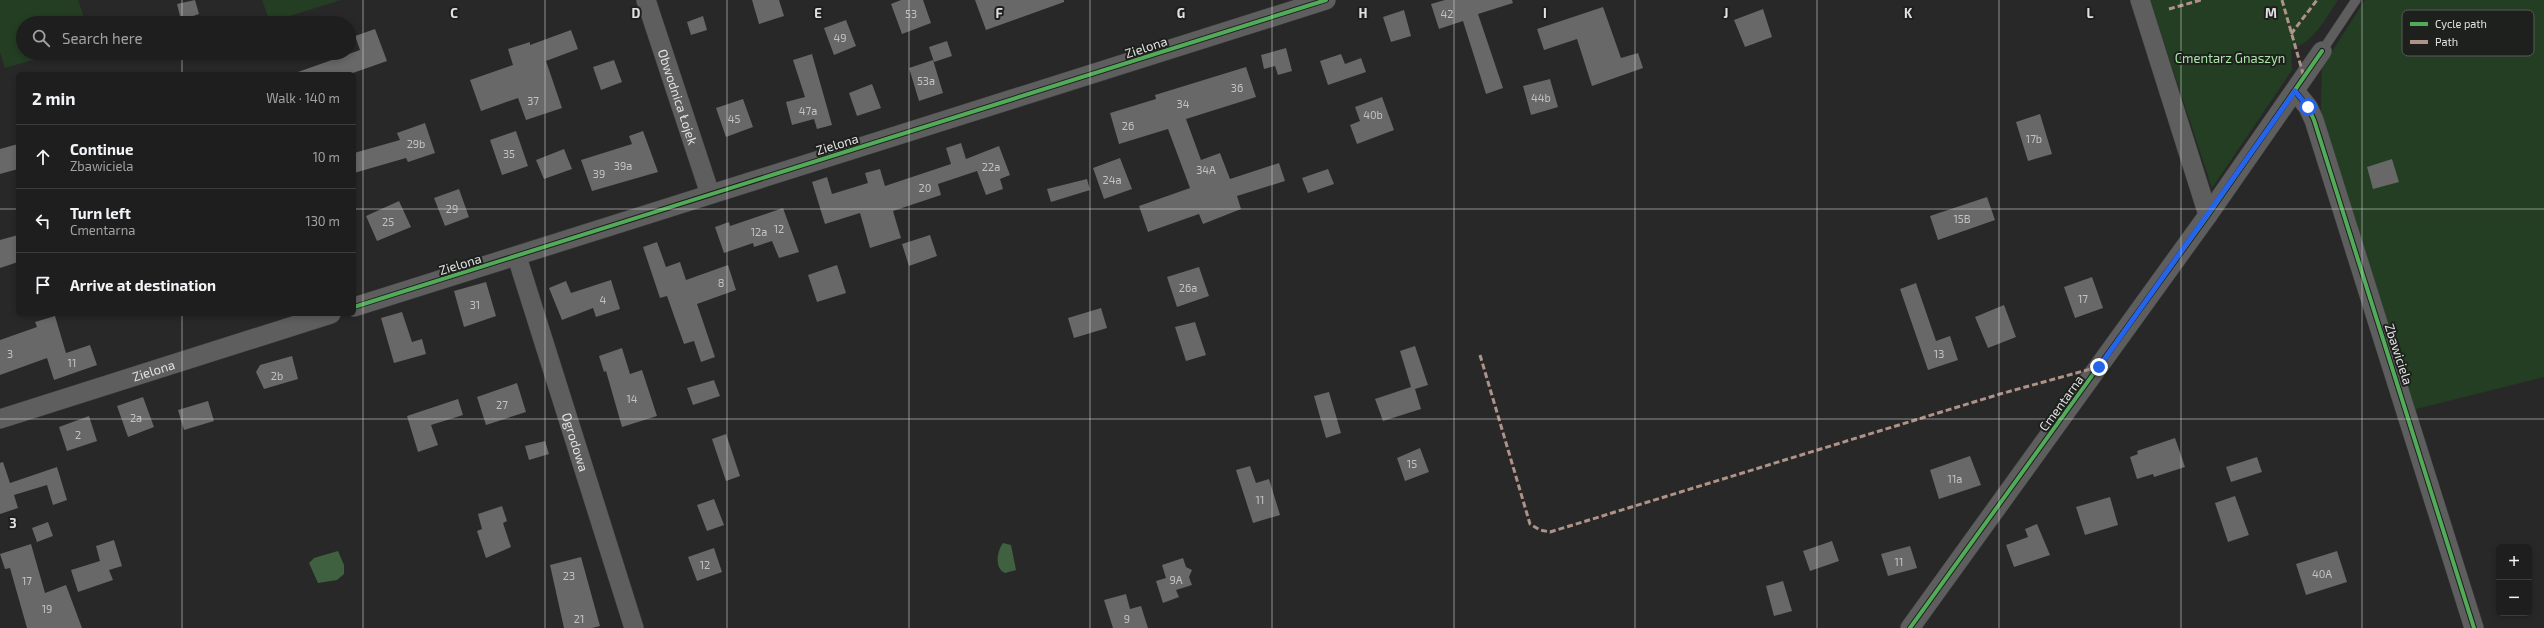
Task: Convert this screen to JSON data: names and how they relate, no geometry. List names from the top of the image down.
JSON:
{
  "streets": {
    "street": [
      "Zielona",
      "Obwodnica Łojek",
      "Zbawiciela",
      "Cmentarna",
      "Ogrodowa"
    ]
  },
  "crossings": [
    ["Zielona", "Obwodnica Łojek"],
    ["Zielona", "Ogrodowa"],
    ["Zbawiciela", "Cmentarna"]
  ],
  "parks": ["Cmentarz Gnaszyn"],
  "house_numbers": [
    "53",
    "42",
    "49",
    "53a",
    "36",
    "44b",
    "37",
    "34",
    "47a",
    "40b",
    "45",
    "26",
    "17b",
    "29b",
    "35",
    "39a",
    "22a",
    "34A",
    "39",
    "24a",
    "20",
    "29",
    "15B",
    "25",
    "12",
    "12a",
    "8",
    "26a",
    "17",
    "4",
    "31",
    "3",
    "13",
    "11",
    "2b",
    "14",
    "27",
    "2a",
    "2",
    "15",
    "11a",
    "11",
    "11",
    "12",
    "40A",
    "23",
    "9A",
    "17",
    "19",
    "21",
    "9"
  ],
  "legend": ["Cycle path", "Path"],
  "page": {
    "search": "Search here",
    "heading": ["2 min", "Walk · 140 m"],
    "list": [
      ["Continue", "Zbawiciela", "10 m"],
      ["Turn left", "Cmentarna", "130 m"],
      "Arrive at destination"
    ],
    "map_buttons": ["+", "−"]
  },
  "grid": {
    "columns": [
      "C",
      "D",
      "E",
      "F",
      "G",
      "H",
      "I",
      "J",
      "K",
      "L",
      "M"
    ],
    "rows": ["3"]
  }
}
